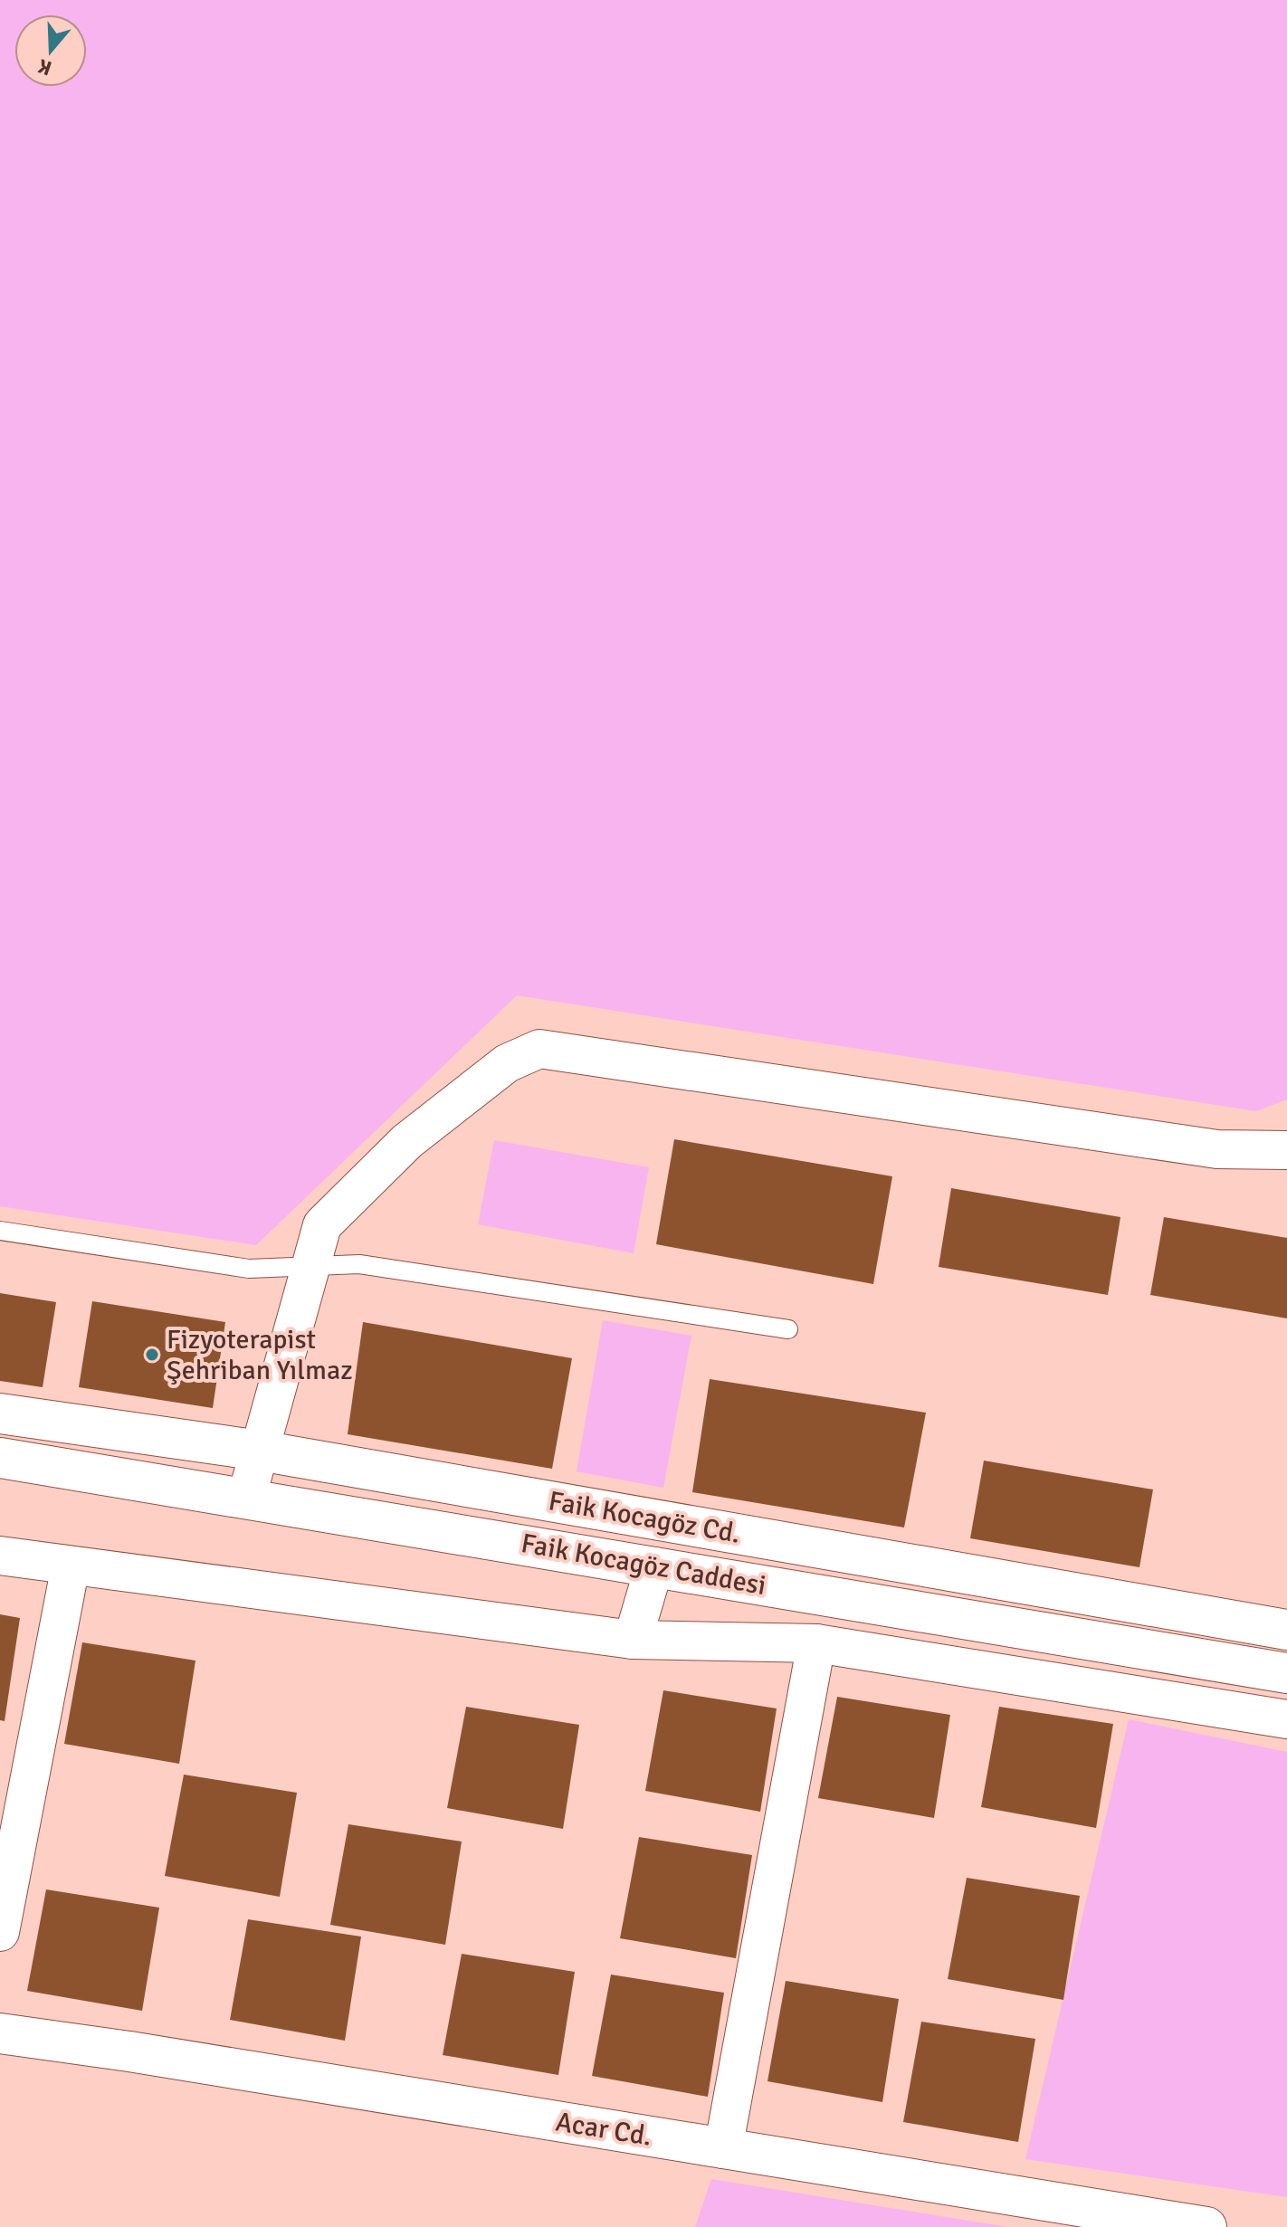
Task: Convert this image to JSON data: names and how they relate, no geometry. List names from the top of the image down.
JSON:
{
  "streets": {
    "street": ["Faik Kocagöz Cd.", "Faik Kocagöz Caddesi", "Acar Cd."]
  },
  "places": ["Fizyoterapist Şehriban Yılmaz"],
  "north": "bottom"
}
